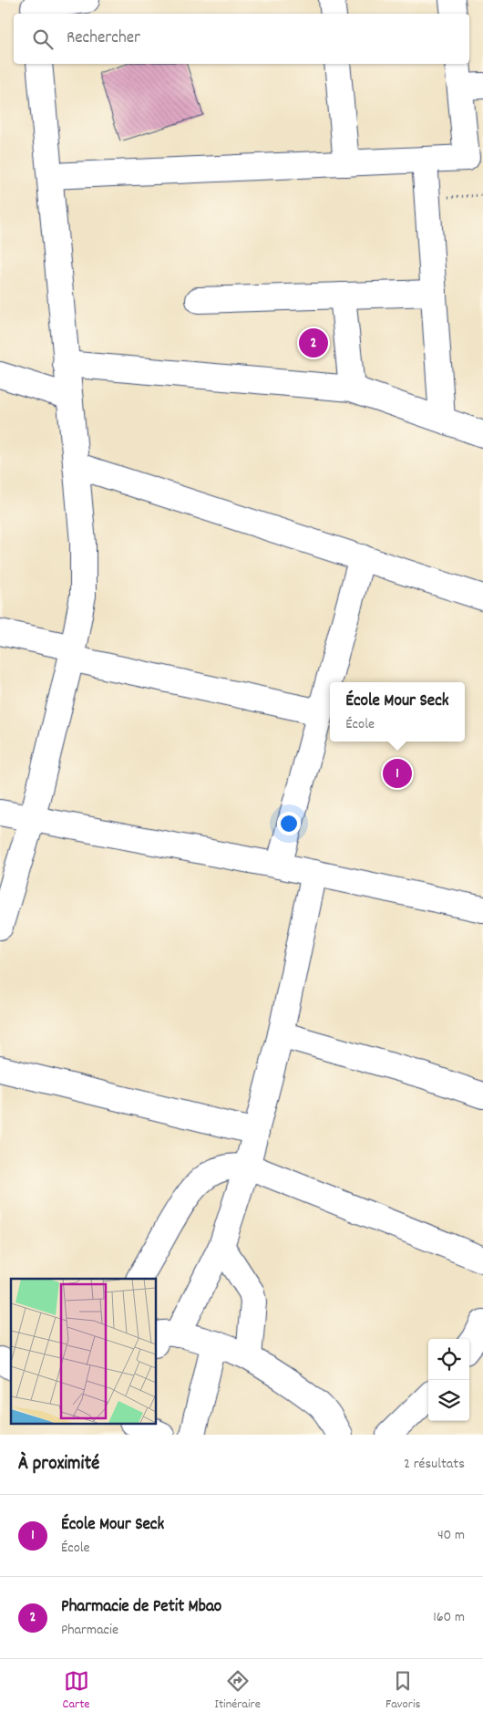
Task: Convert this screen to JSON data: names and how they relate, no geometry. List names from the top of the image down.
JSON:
{
  "page": {
    "search": "Rechercher",
    "pins": ["2", "1"],
    "popup": ["École Mour Seck", "École"],
    "heading": ["À proximité", "2 résultats"],
    "list": [
      {
        "mark": "1",
        "name": "École Mour Seck",
        "note": "École",
        "value": "40 m"
      },
      {
        "mark": "2",
        "name": "Pharmacie de Petit Mbao",
        "note": "Pharmacie",
        "value": "160 m"
      }
    ],
    "nav": ["Carte", "Itinéraire", "Favoris"]
  }
}
